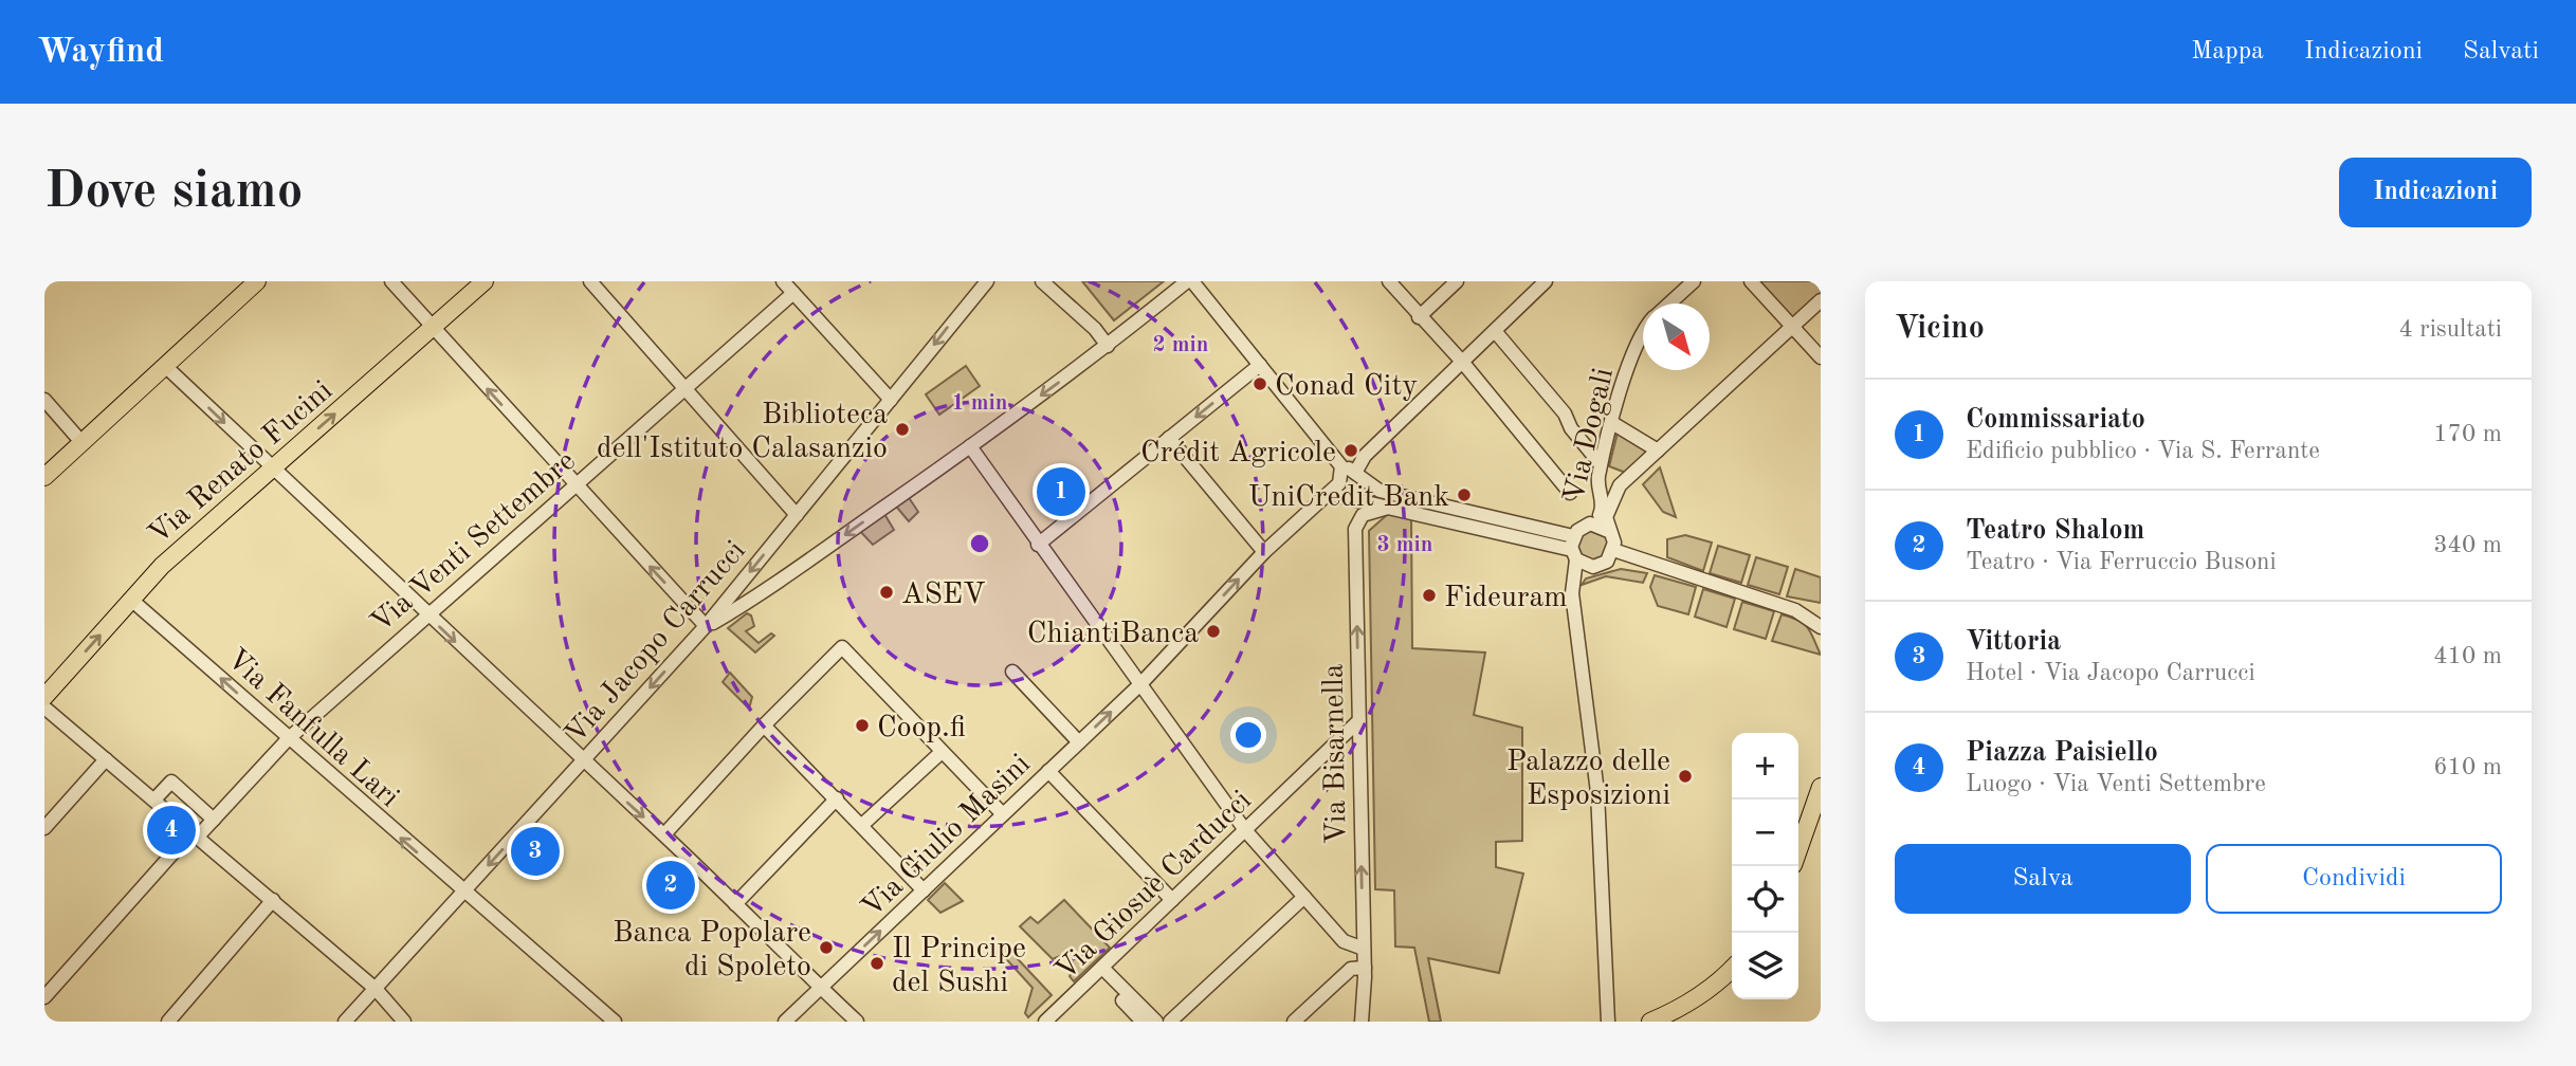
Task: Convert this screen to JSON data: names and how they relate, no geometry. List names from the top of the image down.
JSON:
{
  "streets": {
    "main road": ["Via Renato Fucini"],
    "street": [
      "Via Dogali",
      "Via Venti Settembre",
      "Via Jacopo Carrucci",
      "Via Fanfulla Lari",
      "Via Bisarnella",
      "Via Giulio Masini",
      "Via Giosuè Carducci"
    ]
  },
  "crossings": [
    ["Via Renato Fucini", "Via Fanfulla Lari"],
    ["Via Venti Settembre", "Via Fanfulla Lari"],
    ["Via Jacopo Carrucci", "Via Fanfulla Lari"],
    ["Via Bisarnella", "Via Giosuè Carducci"]
  ],
  "one_way": [
    "Via Renato Fucini",
    "Via Fanfulla Lari",
    "Via Bisarnella",
    "Via Giulio Masini"
  ],
  "places": [
    "Conad City",
    "Biblioteca dell'Istituto Calasanzio",
    "Crédit Agricole",
    "UniCredit Bank",
    "ASEV",
    "Fideuram",
    "ChiantiBanca",
    "Coop.fi",
    "Palazzo delle Esposizioni",
    "Banca Popolare di Spoleto",
    "Il Principe del Sushi"
  ],
  "north": "bottom right",
  "page": {
    "header": "Wayfind",
    "nav": ["Mappa", "Indicazioni", "Salvati"],
    "buttons": [
      "Indicazioni",
      ["Salva", "Condividi"]
    ],
    "title": "Dove siamo",
    "heading": ["Vicino", "4 risultati"],
    "list": [
      {
        "mark": "1",
        "name": "Commissariato",
        "note": "Edificio pubblico · Via S. Ferrante",
        "value": "170 m"
      },
      {
        "mark": "2",
        "name": "Teatro Shalom",
        "note": "Teatro · Via Ferruccio Busoni",
        "value": "340 m"
      },
      {
        "mark": "3",
        "name": "Vittoria",
        "note": "Hotel · Via Jacopo Carrucci",
        "value": "410 m"
      },
      {
        "mark": "4",
        "name": "Piazza Paisiello",
        "note": "Luogo · Via Venti Settembre",
        "value": "610 m"
      }
    ],
    "pins": [
      "1",
      "4",
      "3",
      "2"
    ],
    "map_buttons": ["+", "−"]
  },
  "rings": ["2 min", "1 min", "3 min"]
}
